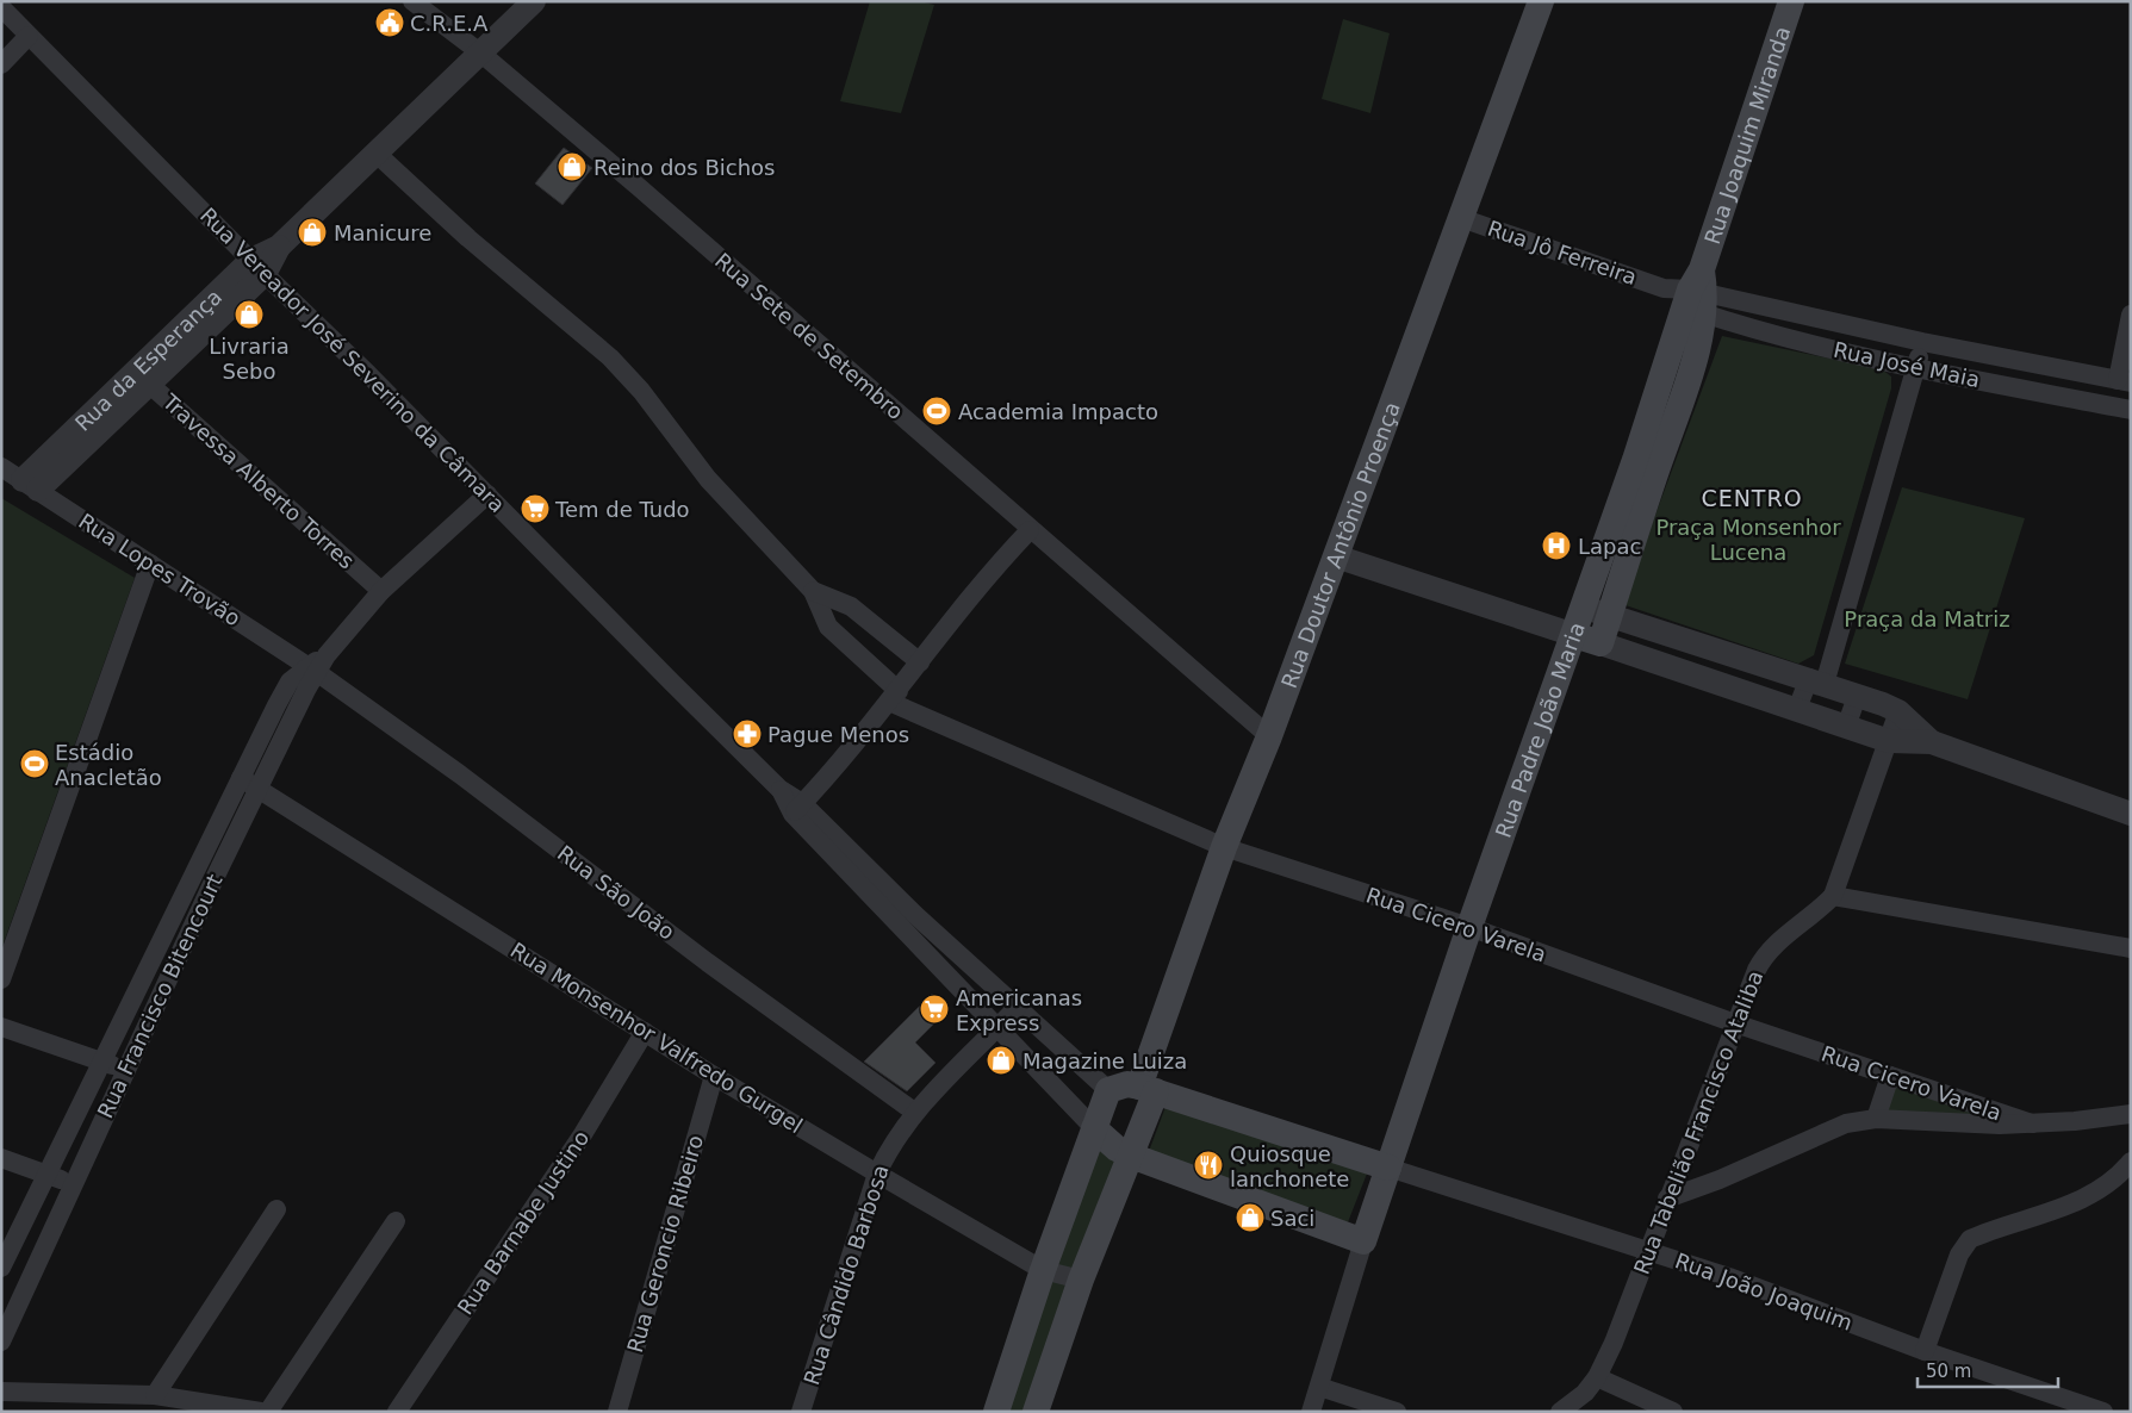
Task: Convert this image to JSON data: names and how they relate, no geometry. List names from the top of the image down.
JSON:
{
  "streets": {
    "main road": ["Rua Joaquim Miranda", "Rua Doutor Antônio Proença", "Rua Padre João Maria"],
    "street": [
      "Rua Jô Ferreira",
      "Rua Sete de Setembro",
      "Rua da Esperança",
      "Rua Vereador José Severino da Câmara",
      "Rua José Maia",
      "Travessa Alberto Torres",
      "Rua Lopes Trovão",
      "Rua São João",
      "Rua Cicero Varela",
      "Rua Francisco Bitencourt",
      "Rua Monsenhor Valfredo Gurgel",
      "Rua Tabelião Francisco Ataliba",
      "Rua Barnabe Justino",
      "Rua Geroncio Ribeiro",
      "Rua Cândido Barbosa",
      "Rua João Joaquim"
    ]
  },
  "crossings": [
    ["Rua Joaquim Miranda", "Rua Jô Ferreira"],
    ["Rua Joaquim Miranda", "Rua José Maia"],
    ["Rua Joaquim Miranda", "Rua Padre João Maria"],
    ["Rua Jô Ferreira", "Rua José Maia"],
    ["Rua Jô Ferreira", "Rua Doutor Antônio Proença"],
    ["Rua Sete de Setembro", "Rua da Esperança"],
    ["Rua Sete de Setembro", "Rua Doutor Antônio Proença"],
    ["Rua da Esperança", "Rua Vereador José Severino da Câmara"],
    ["Rua da Esperança", "Travessa Alberto Torres"],
    ["Rua da Esperança", "Rua Lopes Trovão"],
    ["Rua Vereador José Severino da Câmara", "Rua Francisco Bitencourt"],
    ["Rua Vereador José Severino da Câmara", "Rua Cândido Barbosa"],
    ["Travessa Alberto Torres", "Rua Francisco Bitencourt"],
    ["Rua Doutor Antônio Proença", "Rua Cicero Varela"],
    ["Rua Lopes Trovão", "Rua São João"],
    ["Rua Lopes Trovão", "Rua Francisco Bitencourt"],
    ["Rua Padre João Maria", "Rua Cicero Varela"],
    ["Rua Padre João Maria", "Rua João Joaquim"],
    ["Rua São João", "Rua Francisco Bitencourt"],
    ["Rua São João", "Rua Cândido Barbosa"],
    ["Rua Cicero Varela", "Rua Tabelião Francisco Ataliba"],
    ["Rua Francisco Bitencourt", "Rua Monsenhor Valfredo Gurgel"],
    ["Rua Monsenhor Valfredo Gurgel", "Rua Barnabe Justino"],
    ["Rua Monsenhor Valfredo Gurgel", "Rua Geroncio Ribeiro"],
    ["Rua Monsenhor Valfredo Gurgel", "Rua Cândido Barbosa"],
    ["Rua Tabelião Francisco Ataliba", "Rua João Joaquim"]
  ],
  "districts": ["CENTRO"],
  "parks": ["Praça Monsenhor Lucena", "Praça da Matriz"],
  "places": {
    "public building": ["C.R.E.A"],
    "shop": [
      "Reino dos Bichos",
      "Manicure",
      "Livraria Sebo",
      "Magazine Luiza",
      "Saci"
    ],
    "sports": ["Academia Impacto", "Estádio Anacletão"],
    "supermarket": ["Tem de Tudo", "Americanas Express"],
    "hospital": ["Lapac"],
    "pharmacy": ["Pague Menos"],
    "restaurant": ["Quiosque lanchonete"]
  },
  "scale_bar": "50 m"
}
